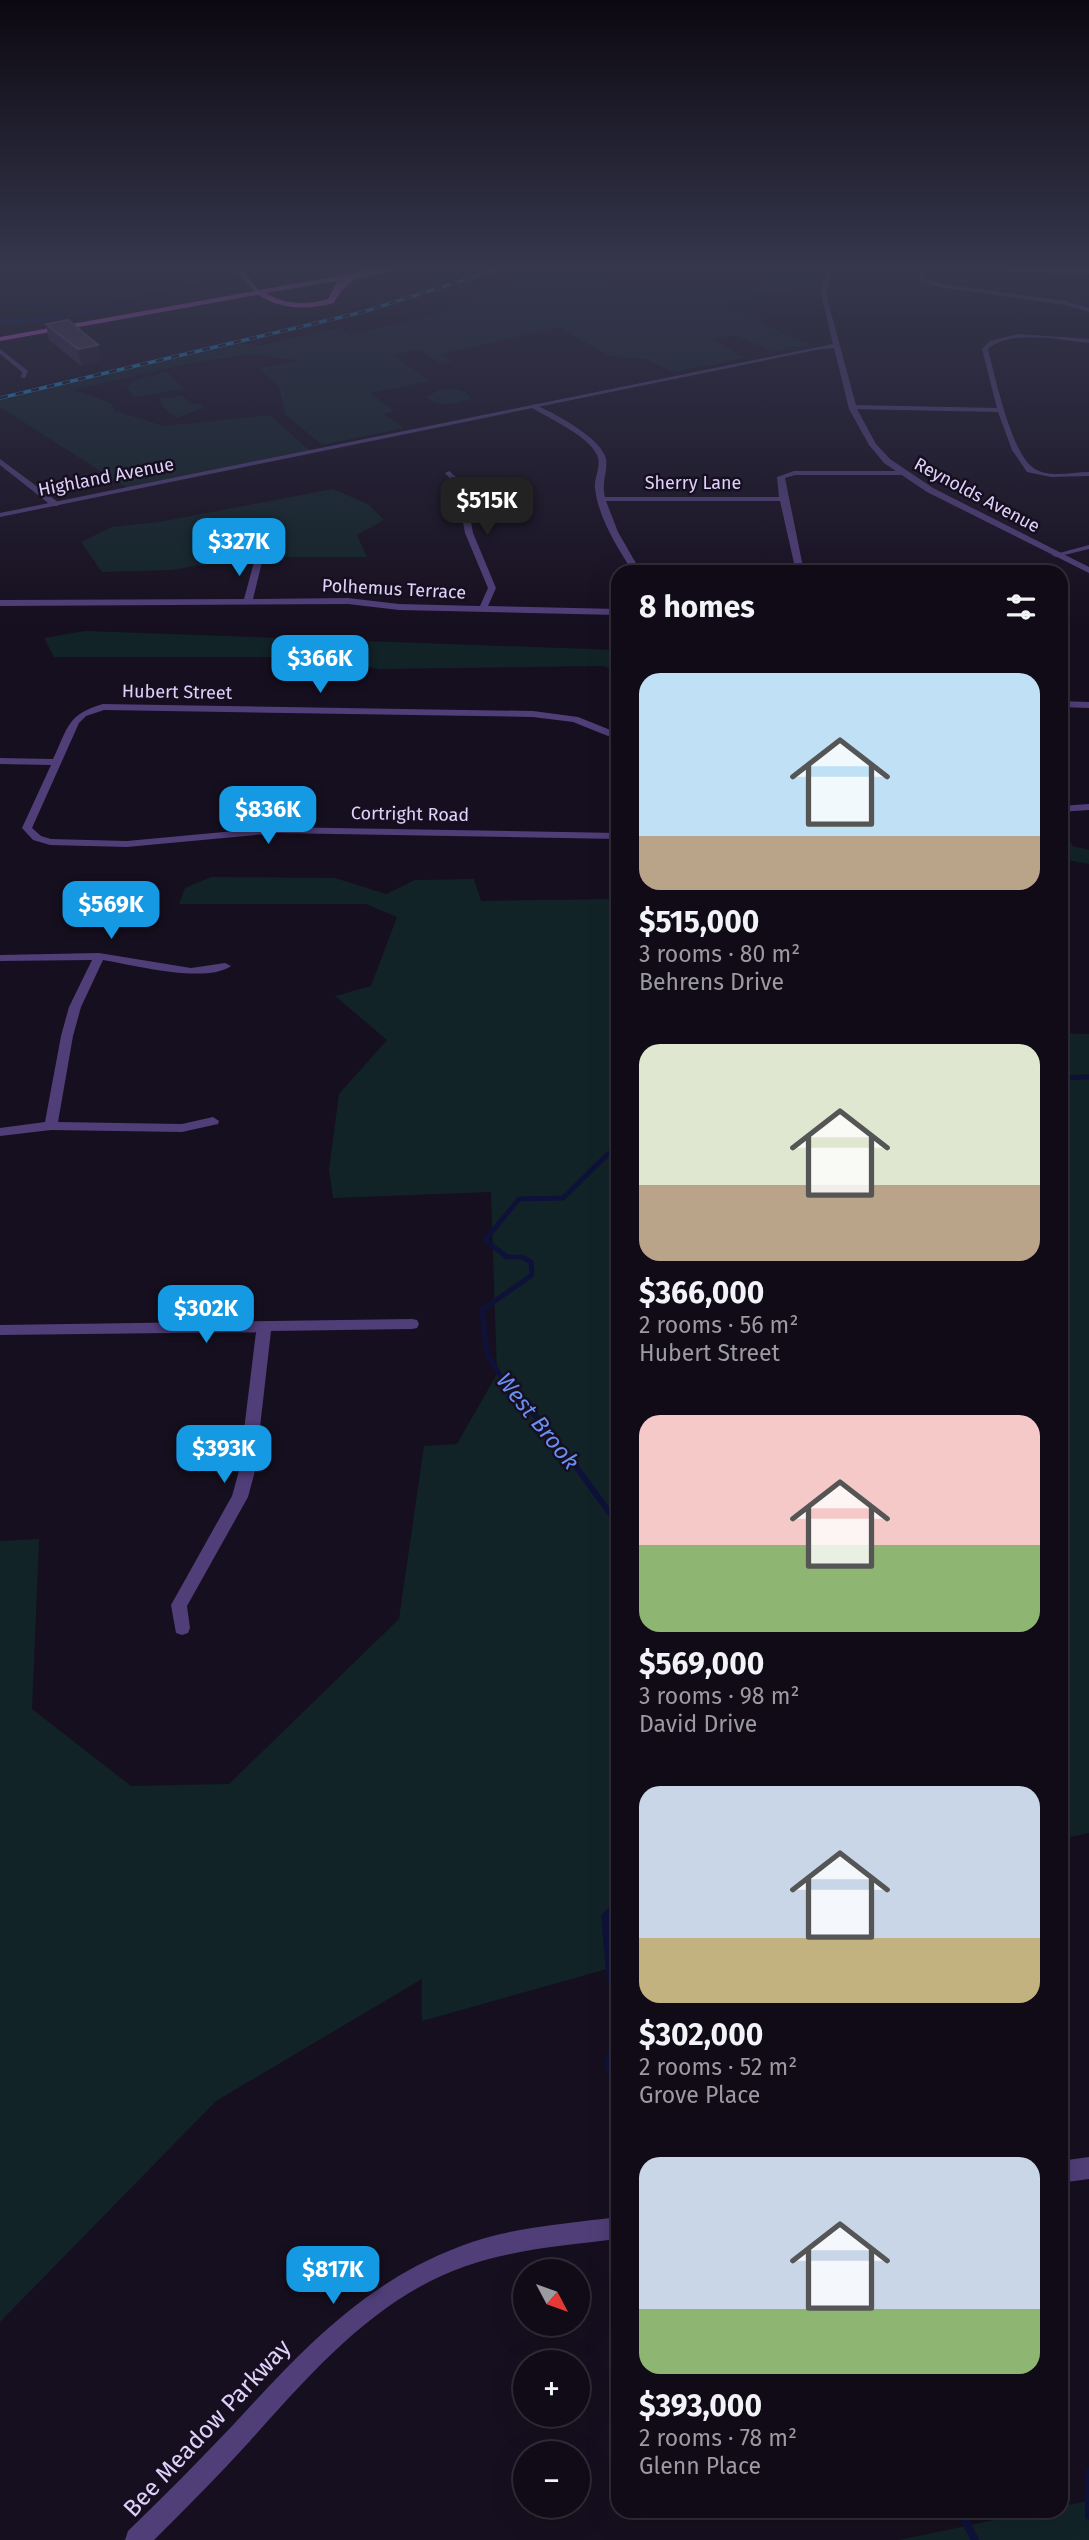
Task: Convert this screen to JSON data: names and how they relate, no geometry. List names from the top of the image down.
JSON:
{
  "streets": {
    "street": [
      "Highland Avenue",
      "Sherry Lane",
      "Reynolds Avenue",
      "Polhemus Terrace",
      "Hubert Street",
      "Cortright Road",
      "Bee Meadow Parkway"
    ]
  },
  "crossings": [
    ["Hubert Street", "Cortright Road"]
  ],
  "water": ["West Brook"],
  "north": "bottom right",
  "page": {
    "price": [
      "$515K",
      "$327K",
      "$366K",
      "$836K",
      "$569K",
      "$302K",
      "$393K",
      "$817K"
    ],
    "heading": "8 homes",
    "list": [
      {
        "name": "$515,000",
        "note": "3 rooms · 80 m² · Behrens Drive"
      },
      {
        "name": "$366,000",
        "note": "2 rooms · 56 m² · Hubert Street"
      },
      {
        "name": "$569,000",
        "note": "3 rooms · 98 m² · David Drive"
      },
      {
        "name": "$302,000",
        "note": "2 rooms · 52 m² · Grove Place"
      },
      {
        "name": "$393,000",
        "note": "2 rooms · 78 m² · Glenn Place"
      }
    ],
    "map_buttons": ["+", "−"]
  }
}
